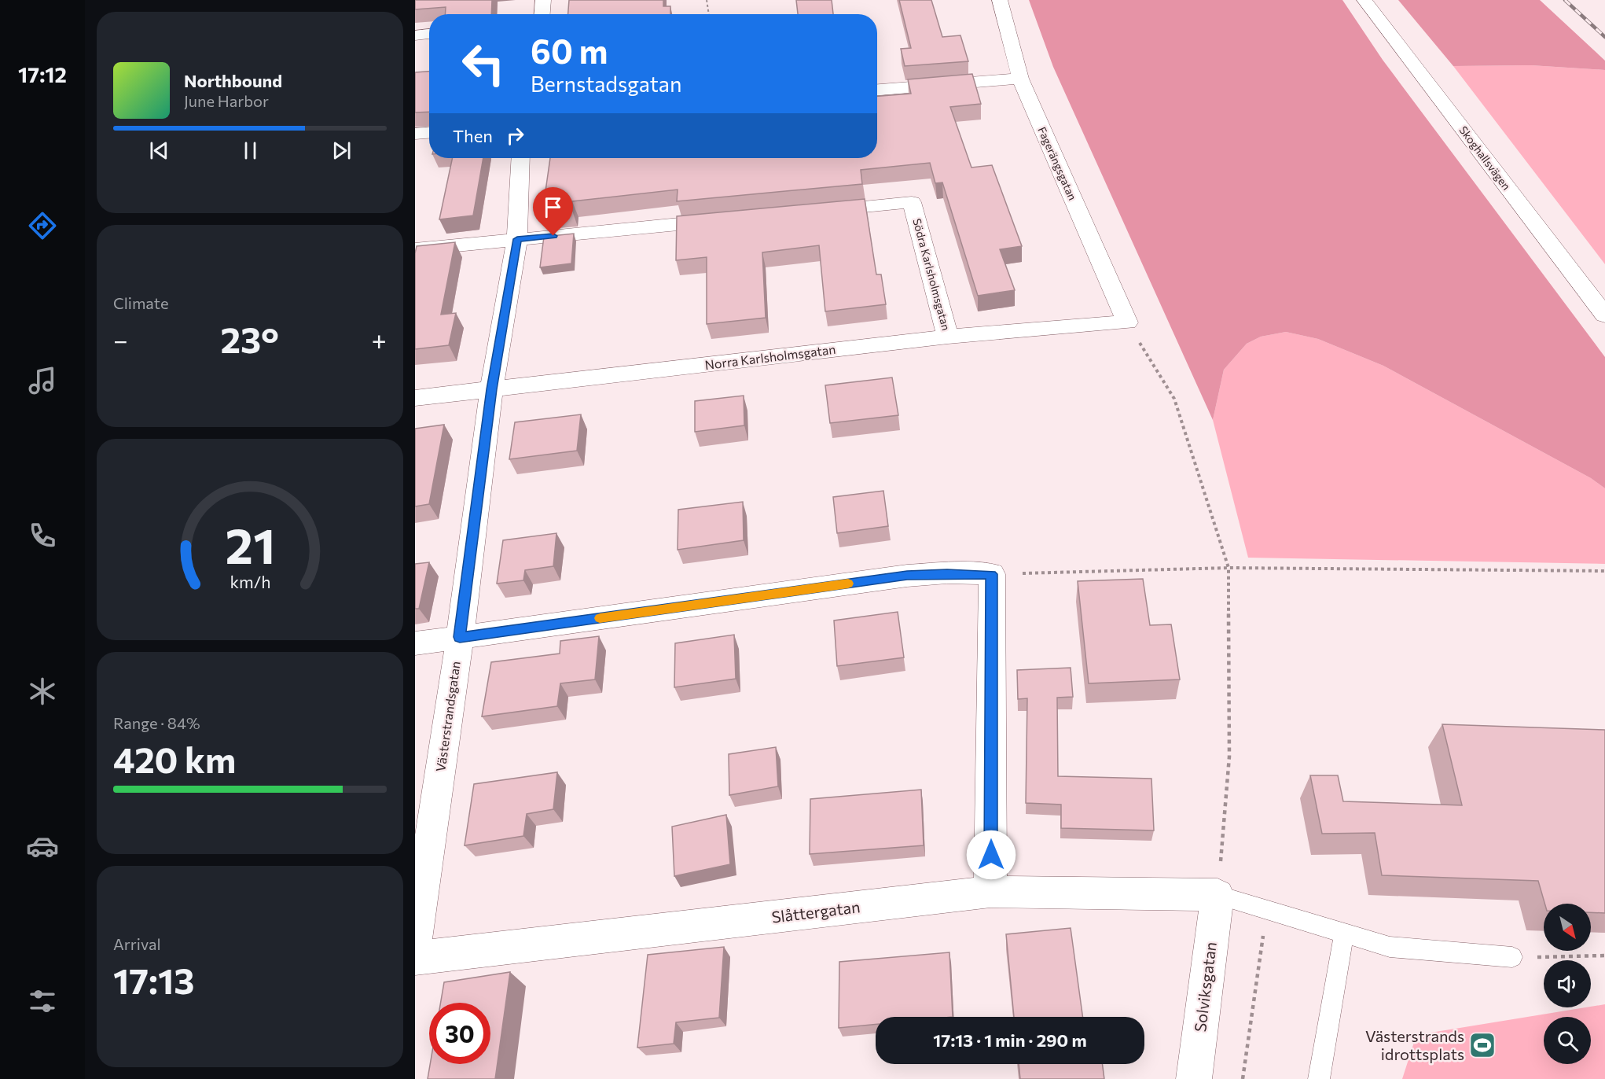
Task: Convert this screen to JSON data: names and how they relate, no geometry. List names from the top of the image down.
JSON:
{
  "streets": {
    "street": [
      "Skoghallsvägen",
      "Fagerängsgatan",
      "Södra Karlsholmsgatan",
      "Norra Karlsholmsgatan",
      "Västerstrandsgatan",
      "Slåttergatan",
      "Solviksgatan"
    ]
  },
  "crossings": [
    ["Fagerängsgatan", "Norra Karlsholmsgatan"],
    ["Södra Karlsholmsgatan", "Norra Karlsholmsgatan"],
    ["Norra Karlsholmsgatan", "Västerstrandsgatan"],
    ["Slåttergatan", "Solviksgatan"]
  ],
  "places": {
    "sports": ["Västerstrands idrottsplats"]
  },
  "north": "bottom right",
  "page": {
    "tabs": "17:12",
    "turn": ["60 m", "Bernstadsgatan"],
    "song": ["Northbound", "June Harbor"],
    "then": "Then",
    "tile": [
      "Climate",
      ["Range · 84%", "420 km"],
      ["Arrival", "17:13"]
    ],
    "heat": ["−", "23°", "+"],
    "limit": "30",
    "trip": "17:13 · 1 min · 290 m",
    "gauge": ["21", "km/h"]
  }
}
